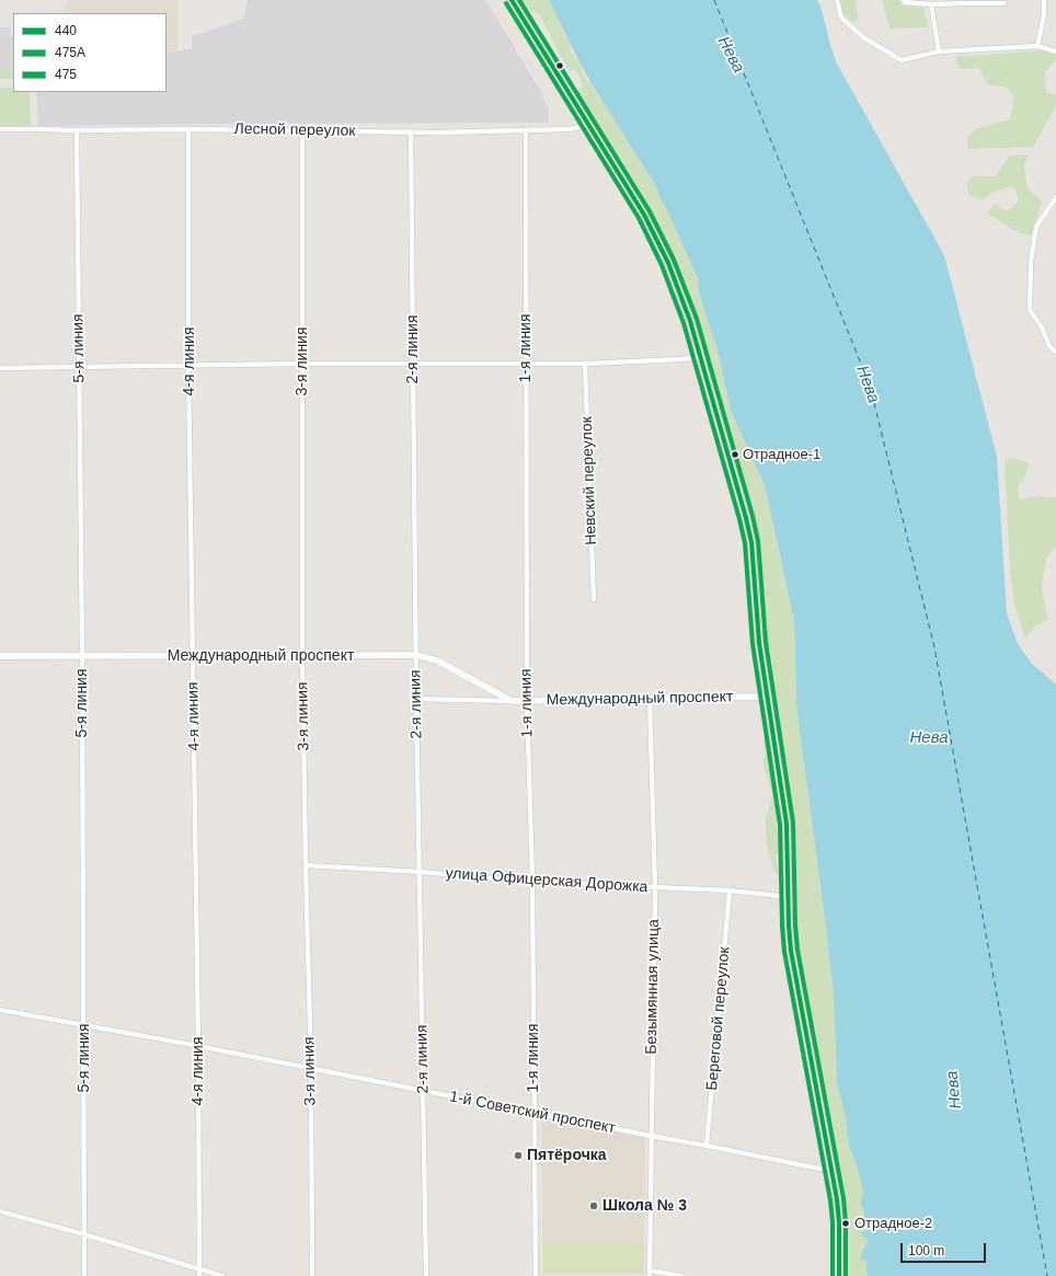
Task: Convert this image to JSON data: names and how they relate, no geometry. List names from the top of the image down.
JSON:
{
  "streets": {
    "street": [
      "Лесной переулок",
      "5-я линия",
      "1-я линия",
      "2-я линия",
      "4-я линия",
      "3-я линия",
      "Невский переулок",
      "Международный проспект",
      "улица Офицерская Дорожка",
      "Безымянная улица",
      "Береговой переулок",
      "1-й Советский проспект"
    ]
  },
  "crossings": [
    ["Лесной переулок", "5-я линия"],
    ["Лесной переулок", "1-я линия"],
    ["Лесной переулок", "2-я линия"],
    ["Лесной переулок", "4-я линия"],
    ["Лесной переулок", "3-я линия"],
    ["5-я линия", "Международный проспект"],
    ["5-я линия", "1-й Советский проспект"],
    ["1-я линия", "Международный проспект"],
    ["1-я линия", "улица Офицерская Дорожка"],
    ["1-я линия", "1-й Советский проспект"],
    ["2-я линия", "Международный проспект"],
    ["2-я линия", "улица Офицерская Дорожка"],
    ["2-я линия", "1-й Советский проспект"],
    ["4-я линия", "Международный проспект"],
    ["4-я линия", "1-й Советский проспект"],
    ["3-я линия", "Международный проспект"],
    ["3-я линия", "улица Офицерская Дорожка"],
    ["3-я линия", "1-й Советский проспект"],
    ["Международный проспект", "Безымянная улица"],
    ["улица Офицерская Дорожка", "Безымянная улица"],
    ["улица Офицерская Дорожка", "Береговой переулок"],
    ["Безымянная улица", "1-й Советский проспект"],
    ["Береговой переулок", "1-й Советский проспект"]
  ],
  "water": ["Нева"],
  "places": [
    "Отрадное-1",
    "Пятёрочка",
    "Школа № 3",
    "Отрадное-2"
  ],
  "lines": ["transit line 440", "transit line 475", "transit line 475А"],
  "legend": ["440", "475А", "475"],
  "scale_bar": "100 m"
}
